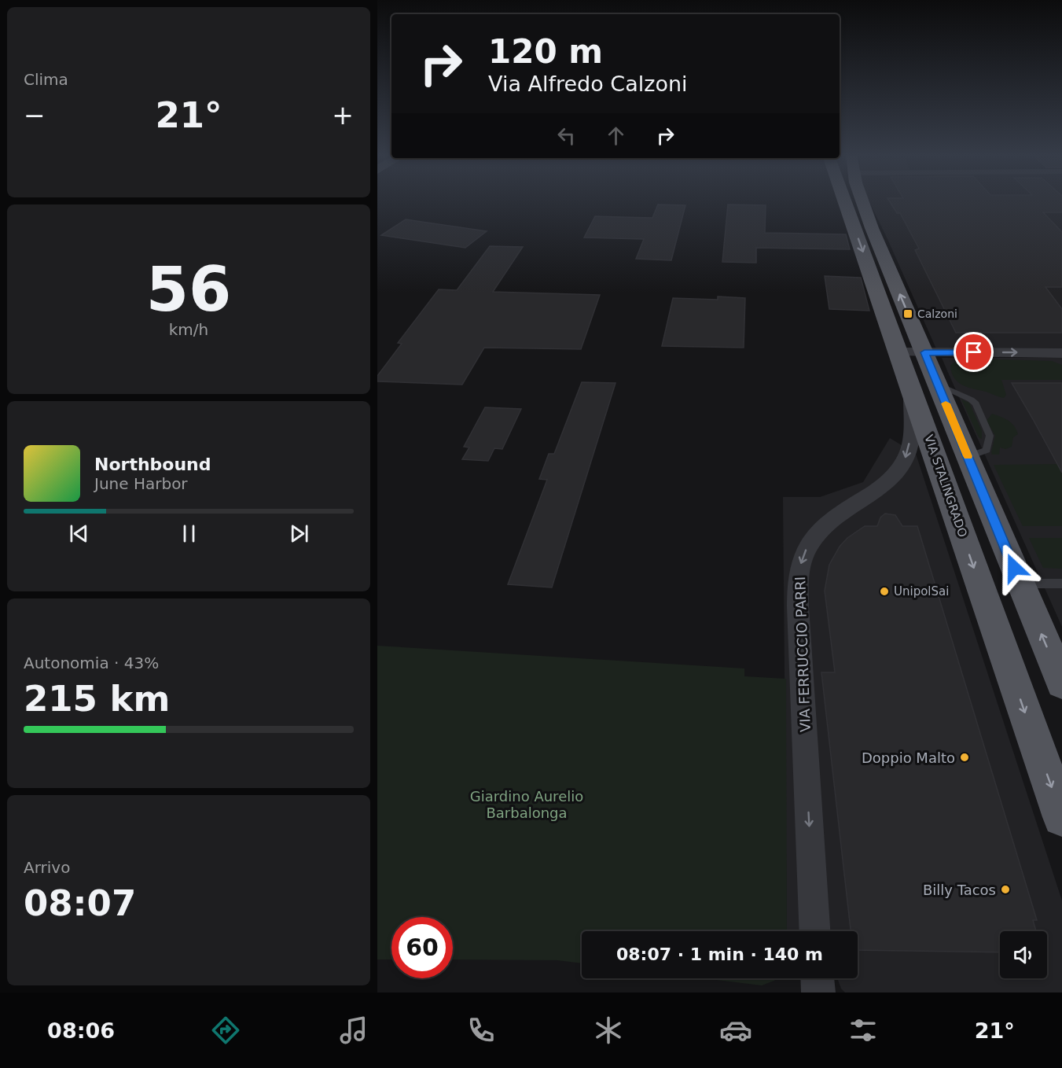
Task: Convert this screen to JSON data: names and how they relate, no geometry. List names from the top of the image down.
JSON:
{
  "streets": {
    "main road": ["VIA STALINGRADO"],
    "street": ["VIA FERRUCCIO PARRI"]
  },
  "crossings": [
    ["VIA STALINGRADO", "VIA FERRUCCIO PARRI"]
  ],
  "one_way": ["VIA FERRUCCIO PARRI"],
  "parks": ["Giardino Aurelio Barbalonga"],
  "places": {
    "transit": ["Calzoni"],
    "other": ["UnipolSai", "Doppio Malto", "Billy Tacos"]
  },
  "page": {
    "tile": [
      "Clima",
      ["56", "km/h"],
      ["Autonomia · 43%", "215 km"],
      ["Arrivo", "08:07"]
    ],
    "turn": ["120 m", "Via Alfredo Calzoni"],
    "heat": ["−", "21°", "+"],
    "song": ["Northbound", "June Harbor"],
    "limit": "60",
    "trip": "08:07 · 1 min · 140 m",
    "tabs": ["08:06", "21°"]
  }
}
